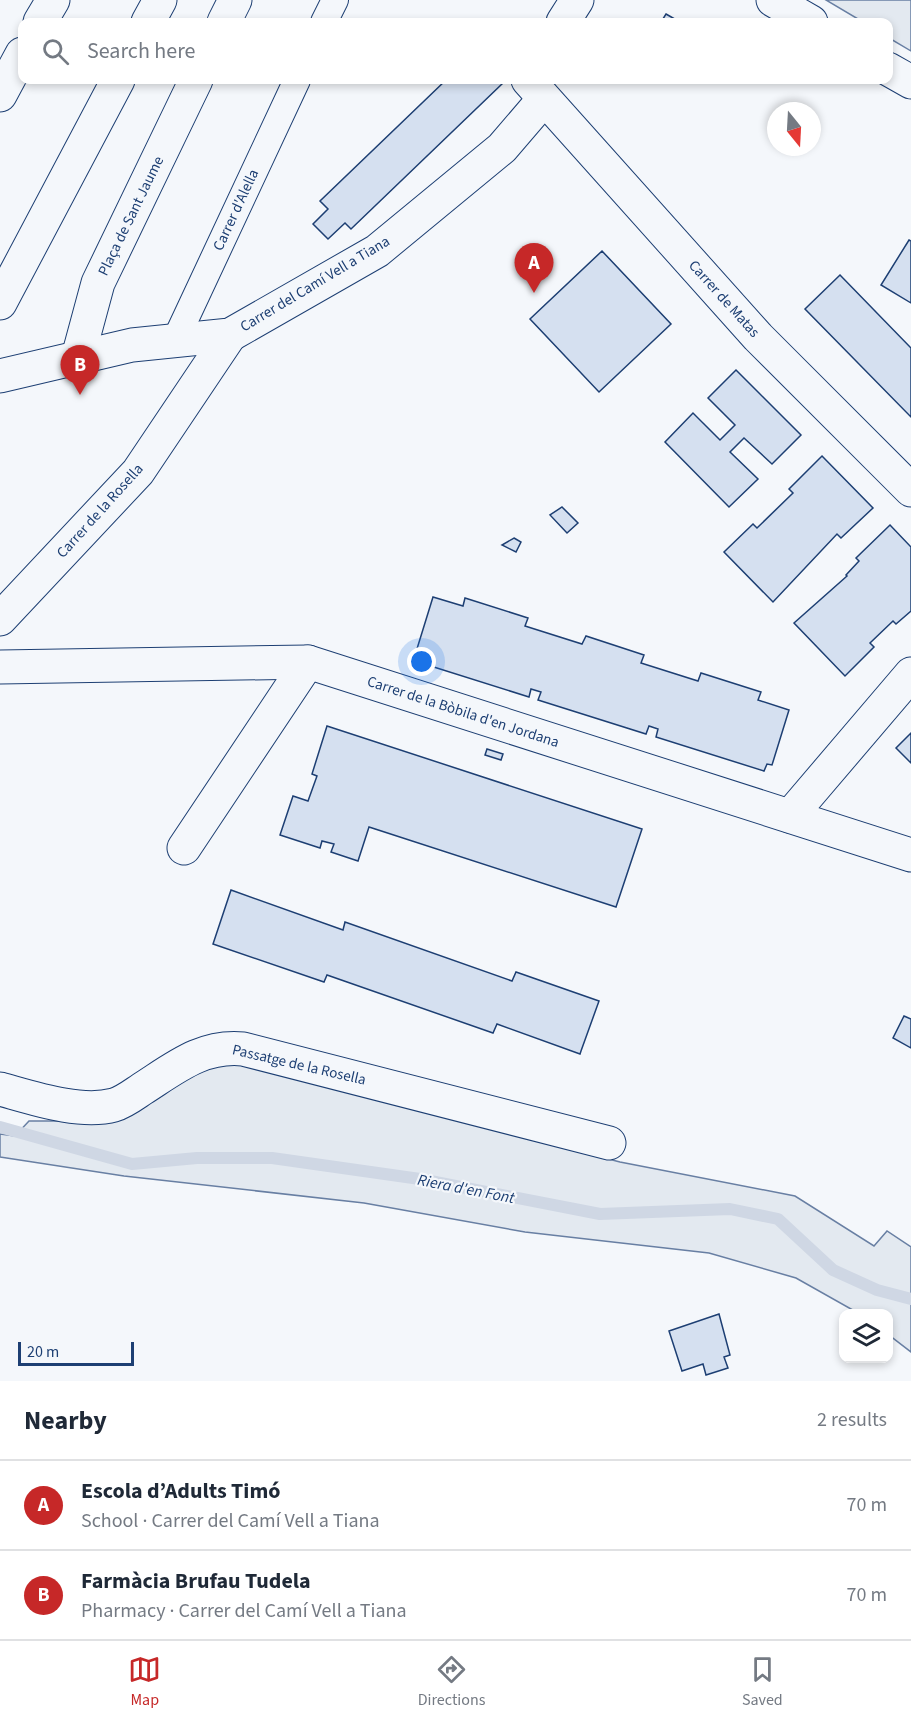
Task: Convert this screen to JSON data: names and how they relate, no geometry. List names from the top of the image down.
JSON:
{
  "streets": {
    "street": [
      "Carrer d'Alella",
      "Plaça de Sant Jaume",
      "Carrer del Camí Vell a Tiana",
      "Carrer de Matas",
      "Carrer de la Rosella",
      "Carrer de la Bòbila d'en Jordana",
      "Passatge de la Rosella"
    ]
  },
  "crossings": [
    ["Carrer d'Alella", "Carrer del Camí Vell a Tiana"],
    ["Plaça de Sant Jaume", "Carrer del Camí Vell a Tiana"],
    ["Carrer del Camí Vell a Tiana", "Carrer de Matas"],
    ["Carrer del Camí Vell a Tiana", "Carrer de la Rosella"]
  ],
  "water": ["Riera d'en Font"],
  "scale_bar": "20 m",
  "north": "bottom",
  "page": {
    "search": "Search here",
    "pins": ["A", "B"],
    "scale": "20 m",
    "heading": ["Nearby", "2 results"],
    "list": [
      {
        "mark": "A",
        "name": "Escola d’Adults Timó",
        "note": "School · Carrer del Camí Vell a Tiana",
        "value": "70 m"
      },
      {
        "mark": "B",
        "name": "Farmàcia Brufau Tudela",
        "note": "Pharmacy · Carrer del Camí Vell a Tiana",
        "value": "70 m"
      }
    ],
    "nav": ["Map", "Directions", "Saved"]
  }
}
